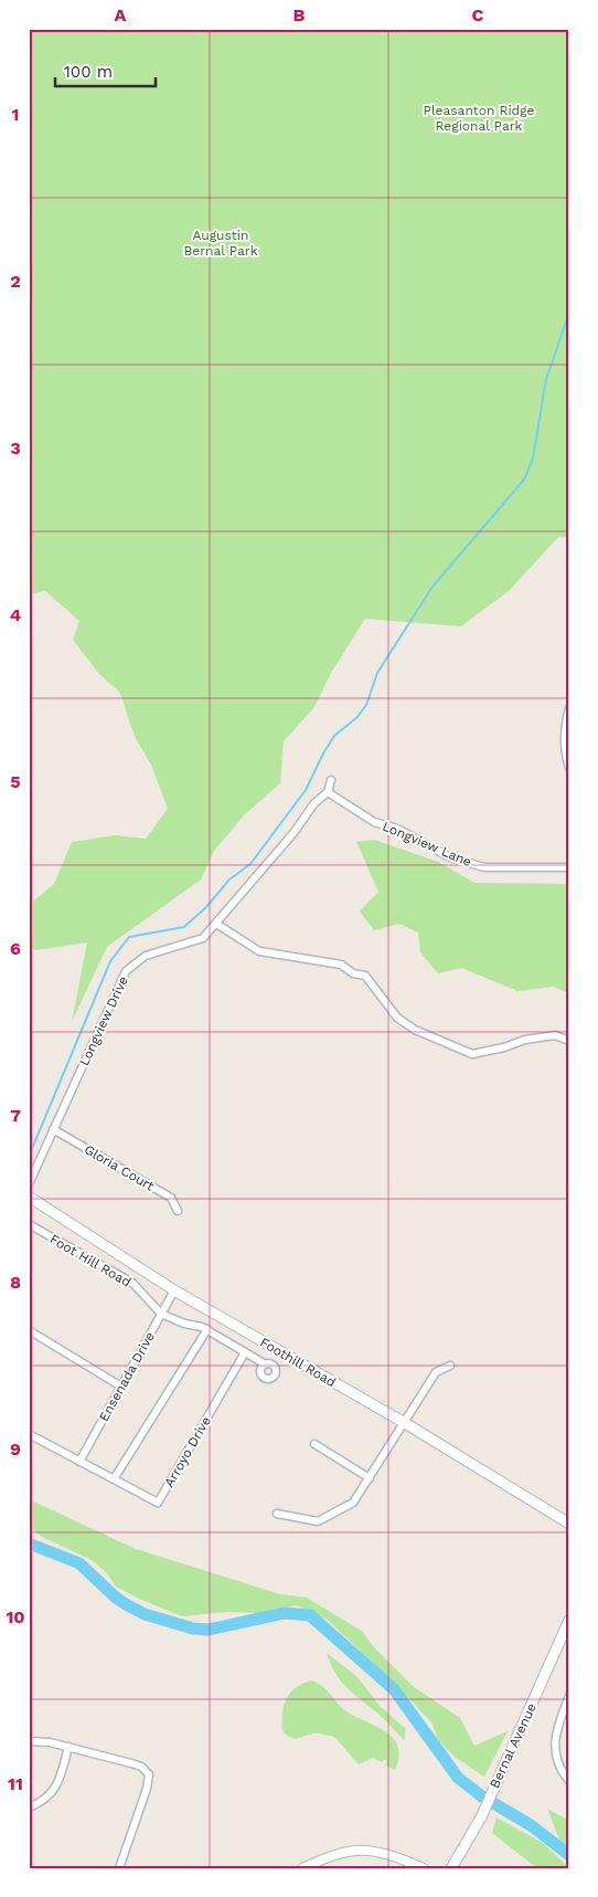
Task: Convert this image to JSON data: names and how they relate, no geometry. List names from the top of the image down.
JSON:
{
  "streets": {
    "main road": ["Foothill Road", "Bernal Avenue"],
    "street": [
      "Longview Lane",
      "Longview Drive",
      "Gloria Court",
      "Foot Hill Road",
      "Ensenada Drive",
      "Arroyo Drive"
    ]
  },
  "crossings": [
    ["Longview Lane", "Longview Drive"],
    ["Longview Drive", "Gloria Court"],
    ["Foot Hill Road", "Ensenada Drive"],
    ["Foot Hill Road", "Arroyo Drive"],
    ["Foothill Road", "Ensenada Drive"],
    ["Ensenada Drive", "Arroyo Drive"]
  ],
  "parks": ["Pleasanton Ridge Regional Park", "Augustin Bernal Park"],
  "scale_bar": "100 m",
  "grid": {
    "columns": ["A", "B", "C"],
    "rows": [
      "1",
      "2",
      "3",
      "4",
      "5",
      "6",
      "7",
      "8",
      "9",
      "10",
      "11"
    ]
  }
}
